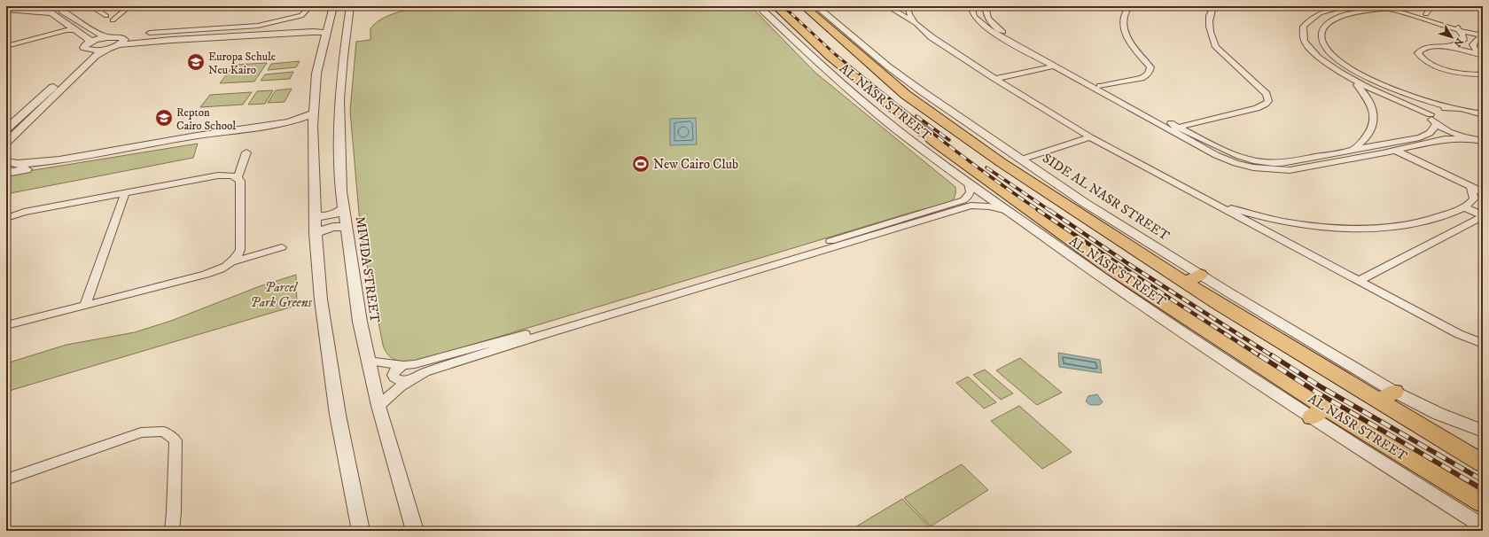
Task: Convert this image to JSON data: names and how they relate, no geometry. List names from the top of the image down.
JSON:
{
  "streets": {
    "main road": ["AL NASR STREET"],
    "street": ["SIDE AL NASR STREET", "MIVIDA STREET"]
  },
  "crossings": [
    ["AL NASR STREET", "SIDE AL NASR STREET"]
  ],
  "parks": ["Parcel Park Greens"],
  "places": {
    "school or university": ["Europa Schule Neu Kairo", "Repton Cairo School"],
    "sports": ["New Cairo Club"]
  },
  "north": "bottom right"
}
